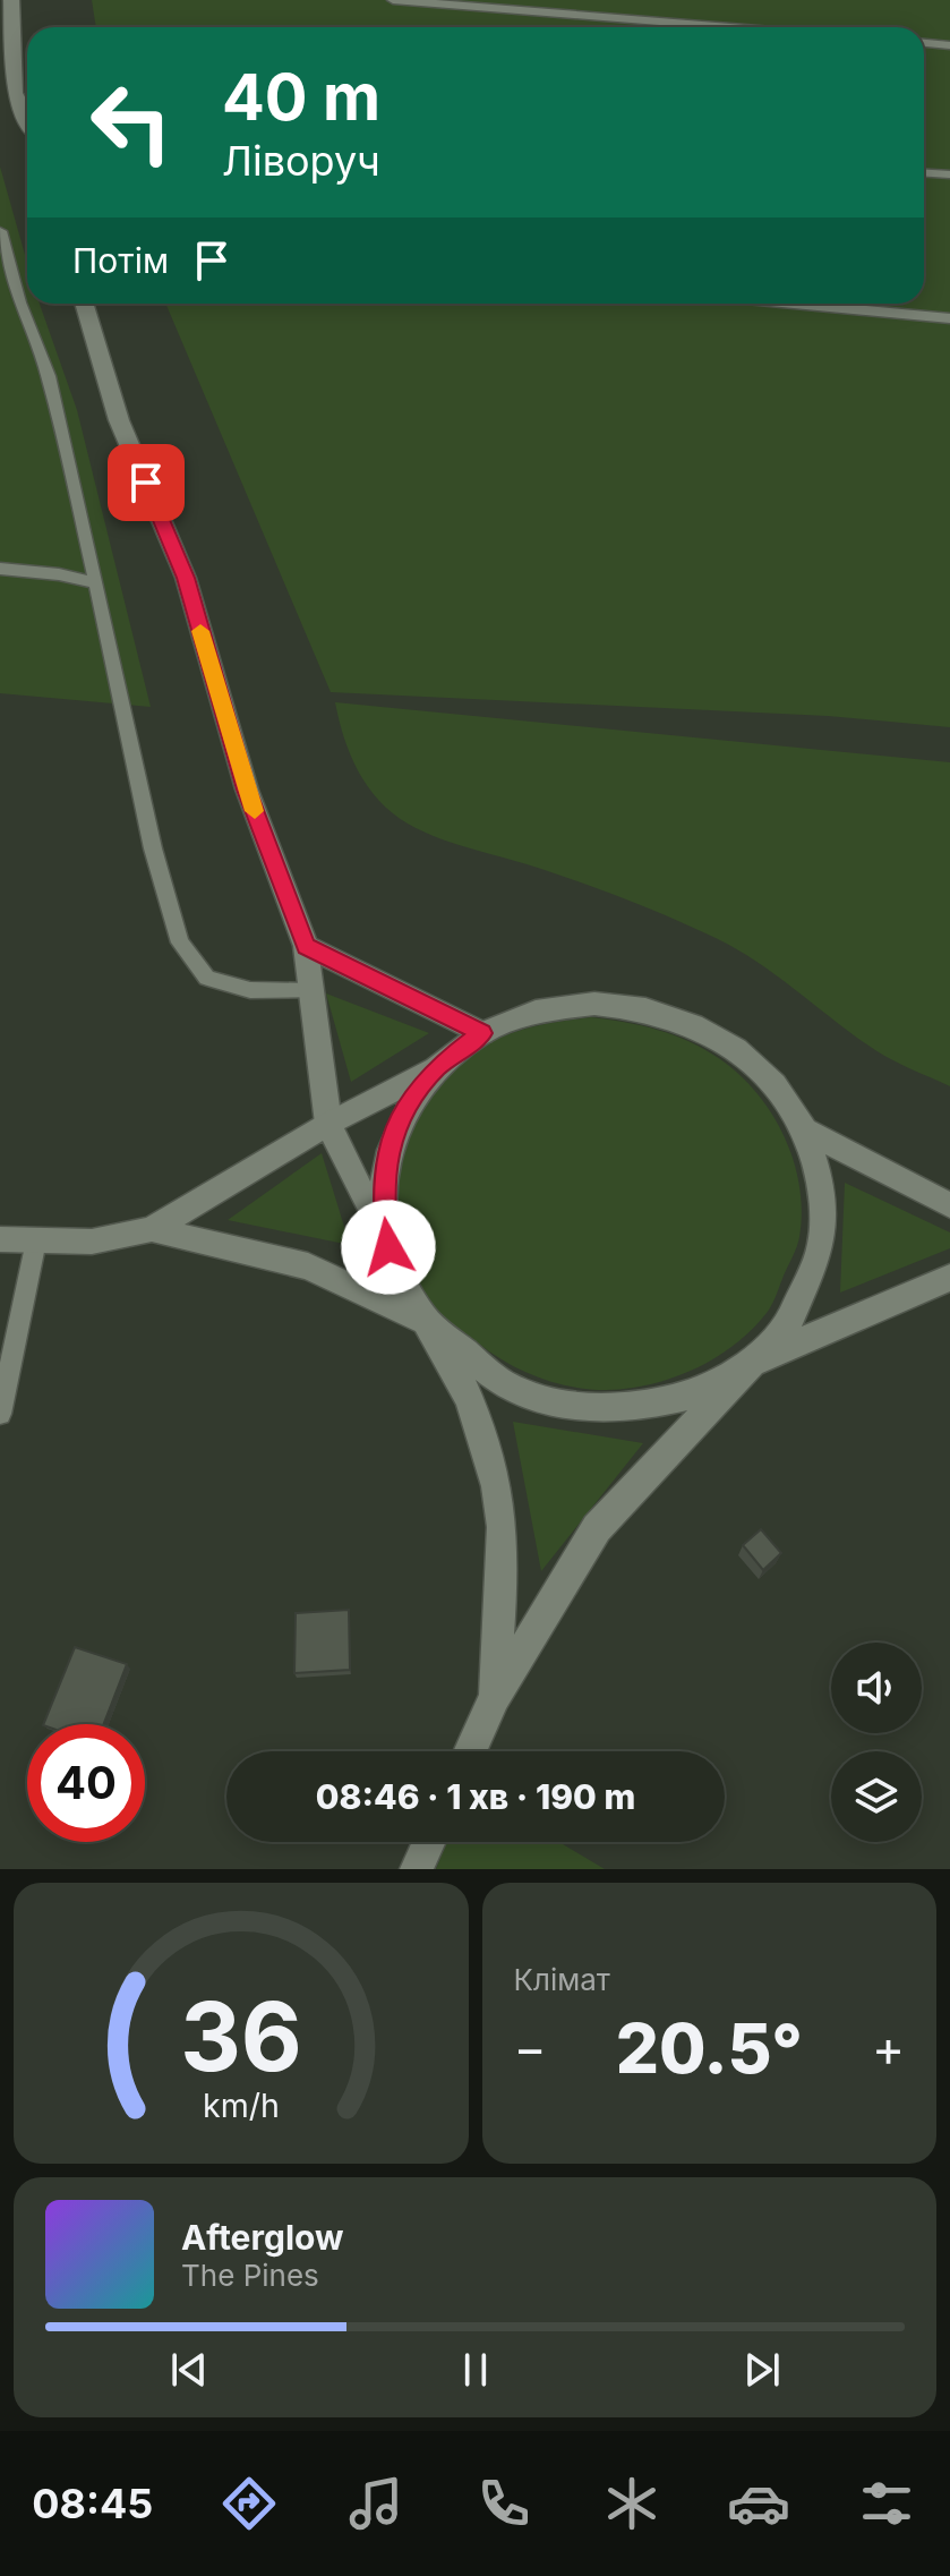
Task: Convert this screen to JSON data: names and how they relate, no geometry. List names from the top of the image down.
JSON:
{
  "page": {
    "turn": ["40 m", "Ліворуч"],
    "then": "Потім",
    "limit": "40",
    "trip": "08:46 · 1 хв · 190 m",
    "tile": "Клімат",
    "heat": ["−", "20.5°", "+"],
    "song": ["Afterglow", "The Pines"],
    "tabs": "08:45",
    "gauge": ["36", "km/h"]
  }
}
